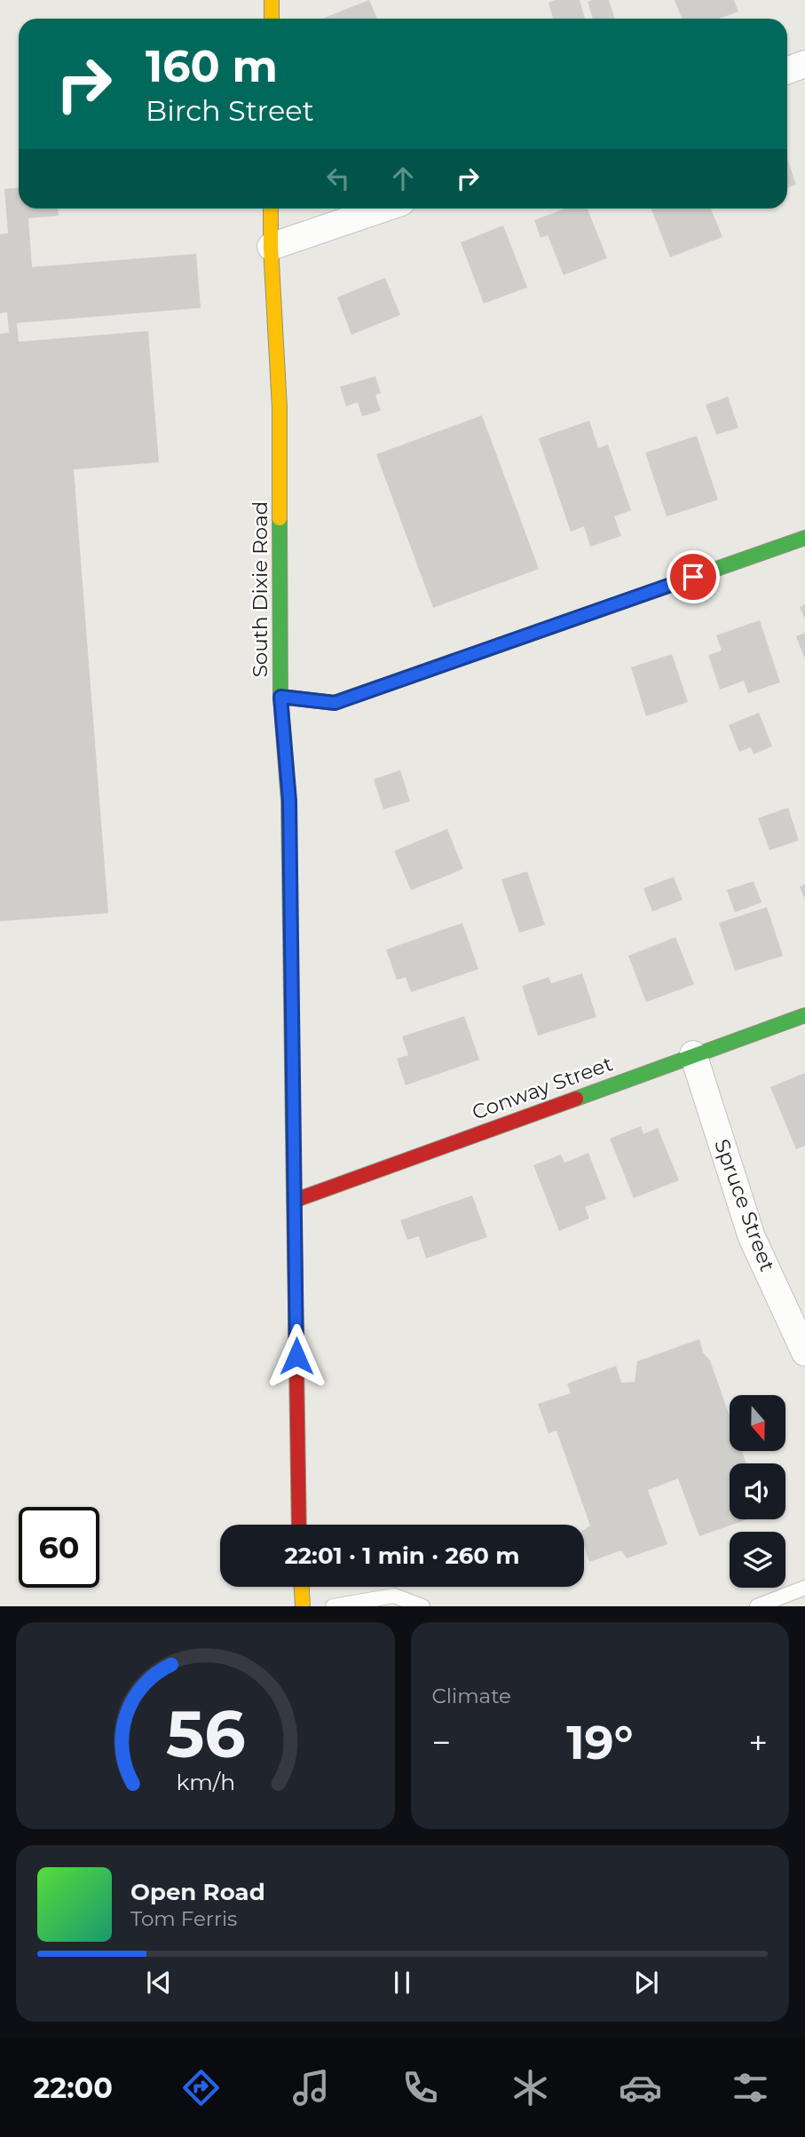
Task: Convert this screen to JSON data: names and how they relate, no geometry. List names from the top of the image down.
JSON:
{
  "streets": {
    "main road": ["South Dixie Road", "Conway Street"],
    "street": ["Spruce Street"]
  },
  "crossings": [
    ["South Dixie Road", "Conway Street"],
    ["Conway Street", "Spruce Street"]
  ],
  "north": "bottom",
  "page": {
    "turn": ["160 m", "Birch Street"],
    "limit": "60",
    "trip": "22:01 · 1 min · 260 m",
    "tile": "Climate",
    "heat": ["−", "19°", "+"],
    "song": ["Open Road", "Tom Ferris"],
    "tabs": "22:00",
    "gauge": ["56", "km/h"]
  }
}
